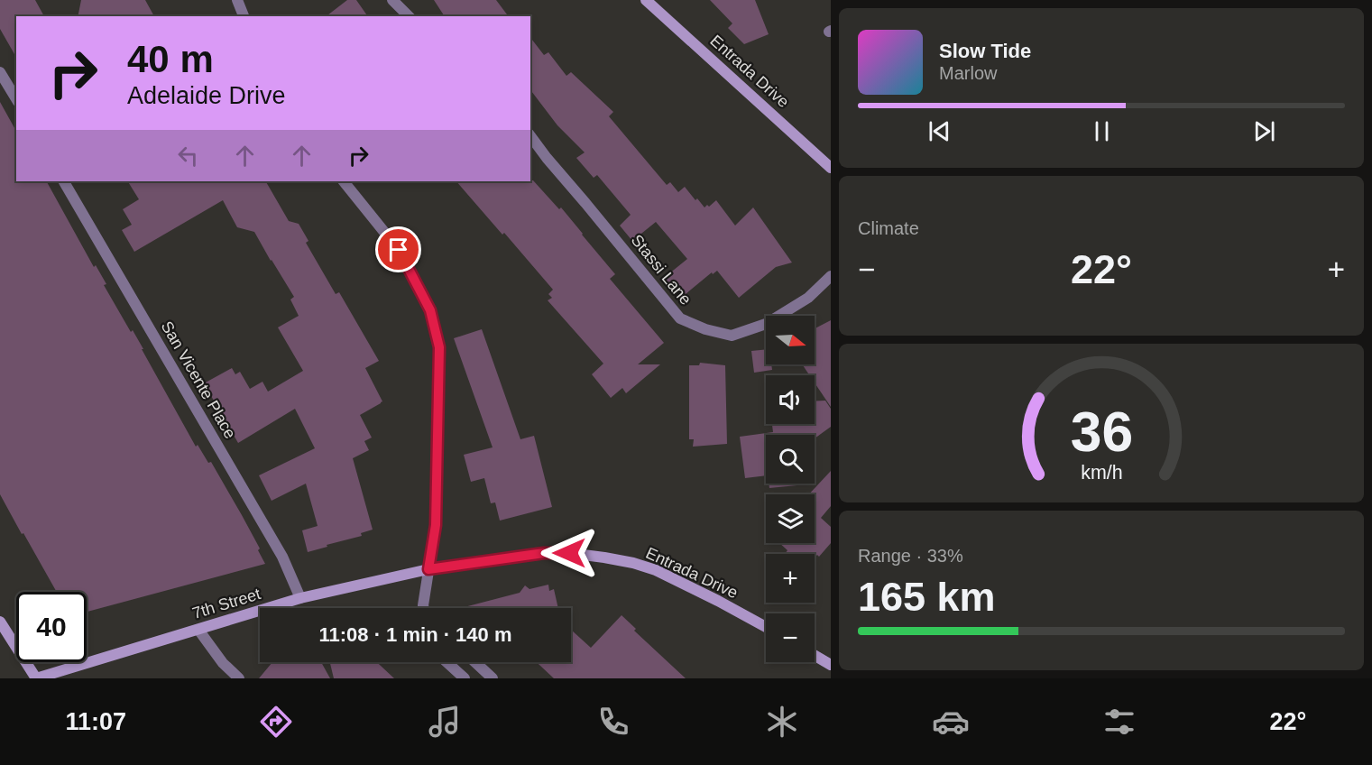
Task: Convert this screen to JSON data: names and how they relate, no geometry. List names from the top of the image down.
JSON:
{
  "streets": {
    "street": [
      "Entrada Drive",
      "Stassi Lane",
      "San Vicente Place",
      "7th Street"
    ]
  },
  "crossings": [
    ["Entrada Drive", "7th Street"],
    ["San Vicente Place", "7th Street"]
  ],
  "north": "right",
  "page": {
    "turn": ["40 m", "Adelaide Drive"],
    "song": ["Slow Tide", "Marlow"],
    "tile": [
      "Climate",
      ["Range · 33%", "165 km"]
    ],
    "heat": ["−", "22°", "+"],
    "map_buttons": ["+", "−"],
    "limit": "40",
    "trip": "11:08 · 1 min · 140 m",
    "tabs": ["11:07", "22°"],
    "gauge": ["36", "km/h"]
  }
}
